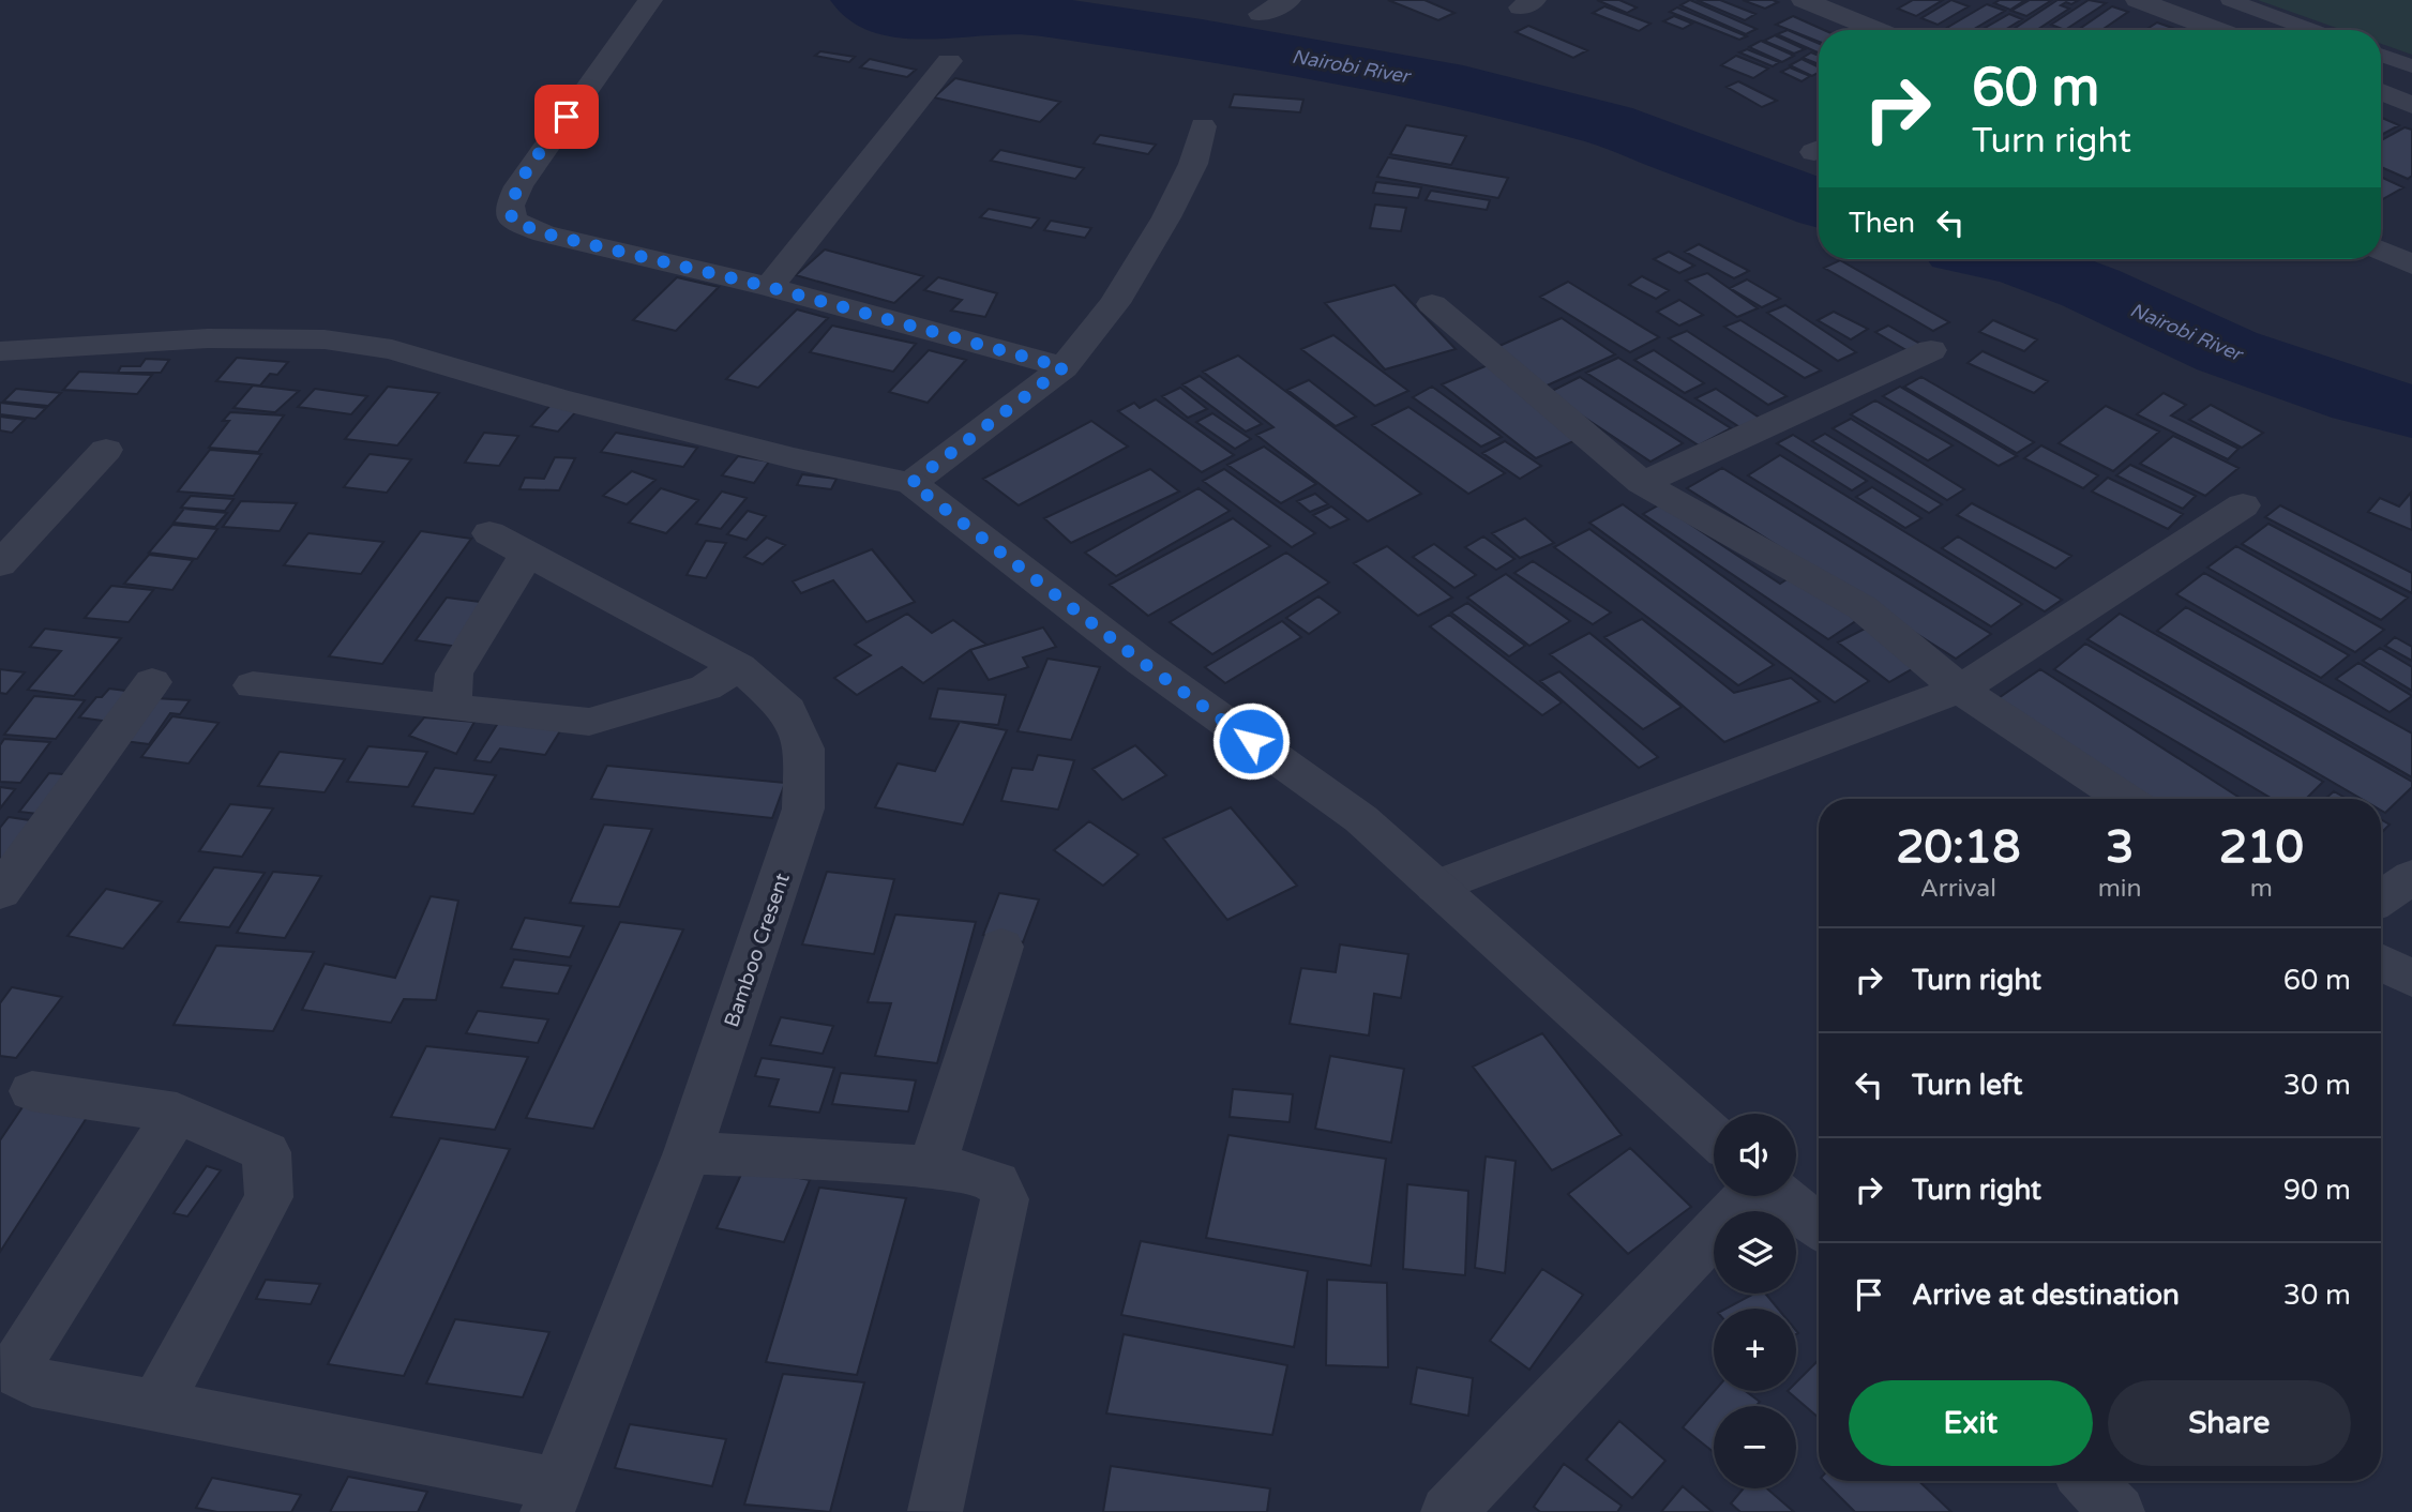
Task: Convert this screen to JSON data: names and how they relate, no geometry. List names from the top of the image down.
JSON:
{
  "streets": {
    "street": ["Bamboo Cresent"]
  },
  "water": ["Nairobi River"],
  "page": {
    "turn": ["60 m", "Turn right"],
    "then": "Then",
    "eta": [
      "20:18",
      "Arrival",
      "3",
      "min",
      "210",
      "m"
    ],
    "list": [
      {
        "name": "Turn right",
        "value": "60 m"
      },
      {
        "name": "Turn left",
        "value": "30 m"
      },
      {
        "name": "Turn right",
        "value": "90 m"
      },
      {
        "name": "Arrive at destination",
        "value": "30 m"
      }
    ],
    "map_buttons": ["+", "−"],
    "buttons": ["Exit", "Share"]
  }
}
